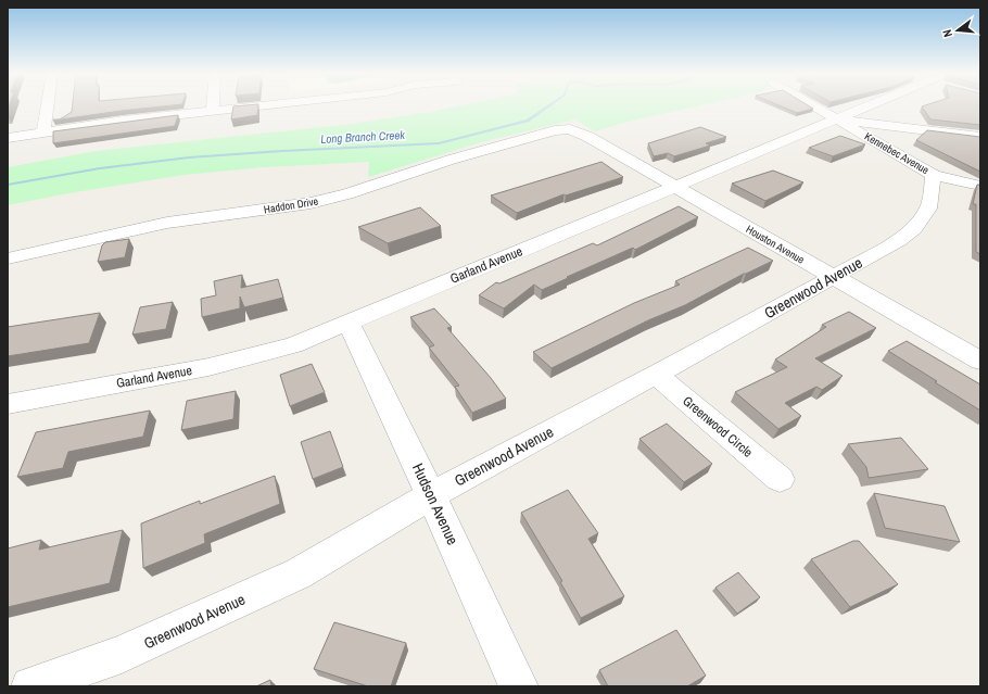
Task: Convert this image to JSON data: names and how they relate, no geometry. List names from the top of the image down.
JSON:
{
  "streets": {
    "street": [
      "Kennebec Avenue",
      "Haddon Drive",
      "Houston Avenue",
      "Garland Avenue",
      "Greenwood Avenue",
      "Greenwood Circle",
      "Hudson Avenue"
    ]
  },
  "crossings": [
    ["Kennebec Avenue", "Garland Avenue"],
    ["Kennebec Avenue", "Greenwood Avenue"],
    ["Haddon Drive", "Houston Avenue"],
    ["Houston Avenue", "Garland Avenue"],
    ["Houston Avenue", "Greenwood Avenue"],
    ["Garland Avenue", "Hudson Avenue"],
    ["Greenwood Avenue", "Greenwood Circle"],
    ["Greenwood Avenue", "Hudson Avenue"]
  ],
  "water": ["Long Branch Creek"],
  "north": "left"
}
